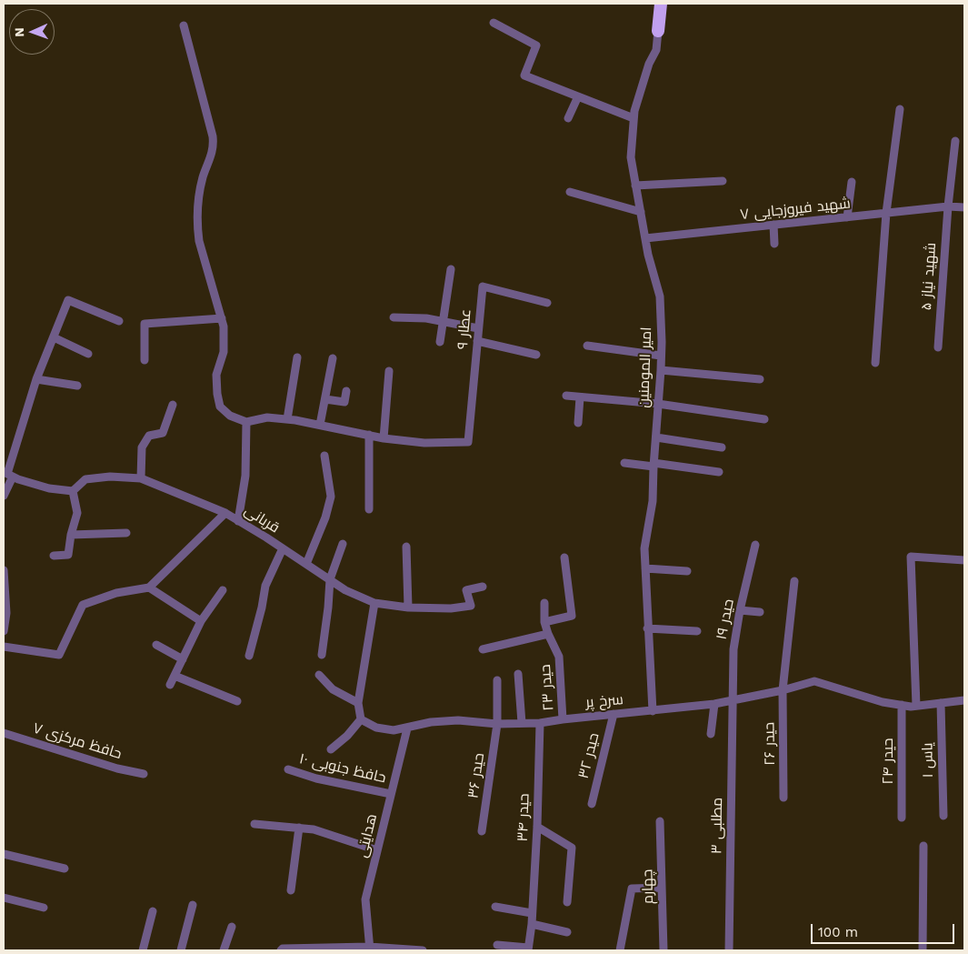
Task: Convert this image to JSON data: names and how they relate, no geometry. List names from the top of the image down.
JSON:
{
  "streets": {
    "street": [
      "شهید فیروزجایی ۷",
      "شهید نیاز ۵",
      "عطار ۹",
      "امیر المومنین",
      "قربانی",
      "حیدر ۱۹",
      "حیدر ۲۳",
      "سرخ پر",
      "حافظ مرکزی ۷",
      "حیدر ۲۶",
      "حیدر ۳۲",
      "یاس ۱",
      "حیدر ۲۴",
      "حافظ جنوبی ۱۰",
      "حیدر ۳۶",
      "حیدر ۳۴",
      "مطلبی ۳",
      "هدایتی",
      "چهارم"
    ]
  },
  "crossings": [
    ["شهید فیروزجایی ۷", "شهید نیاز ۵"],
    ["شهید فیروزجایی ۷", "امیر المومنین"],
    ["امیر المومنین", "سرخ پر"],
    ["حیدر ۱۹", "سرخ پر"],
    ["حیدر ۱۹", "مطلبی ۳"],
    ["حیدر ۲۳", "سرخ پر"],
    ["سرخ پر", "حیدر ۲۶"],
    ["سرخ پر", "حیدر ۳۲"],
    ["سرخ پر", "یاس ۱"],
    ["سرخ پر", "حیدر ۲۴"],
    ["سرخ پر", "حیدر ۳۶"],
    ["سرخ پر", "حیدر ۳۴"],
    ["سرخ پر", "مطلبی ۳"],
    ["سرخ پر", "هدایتی"],
    ["حافظ جنوبی ۱۰", "هدایتی"]
  ],
  "scale_bar": "100 m",
  "north": "left"
}
